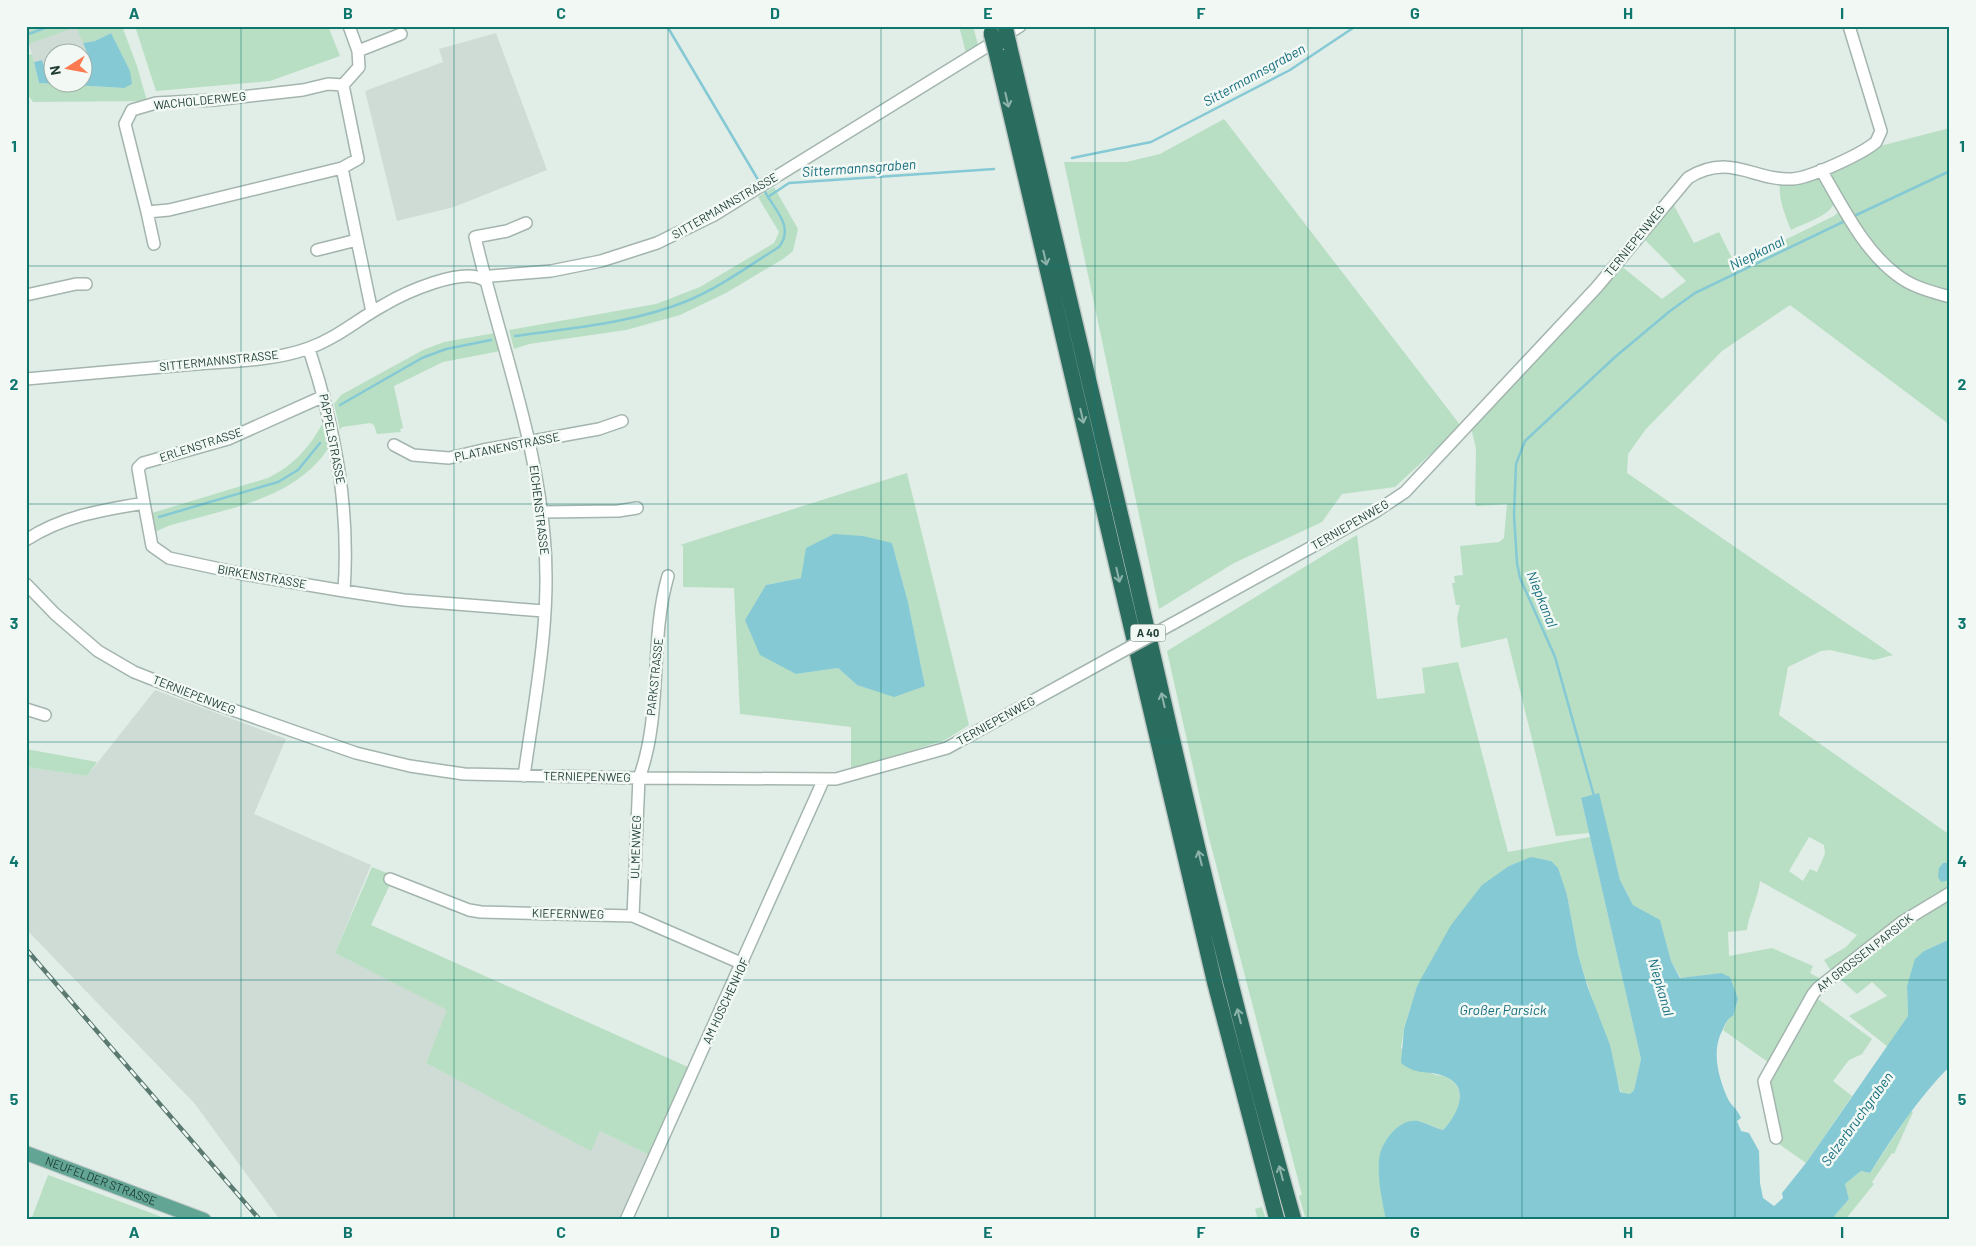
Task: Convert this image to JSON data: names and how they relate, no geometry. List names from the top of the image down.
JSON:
{
  "streets": {
    "highway": ["A 40"],
    "main road": ["NEUFELDER STRASSE"],
    "street": [
      "WACHOLDERWEG",
      "SITTERMANNSTRASSE",
      "TERNIEPENWEG",
      "PAPPELSTRASSE",
      "ERLENSTRASSE",
      "PLATANENSTRASSE",
      "EICHENSTRASSE",
      "BIRKENSTRASSE",
      "PARKSTRASSE",
      "ULMENWEG",
      "KIEFERNWEG",
      "AM GROSSEN PARSICK",
      "AM HOSCHENHOF"
    ]
  },
  "crossings": [
    ["SITTERMANNSTRASSE", "PAPPELSTRASSE"],
    ["SITTERMANNSTRASSE", "EICHENSTRASSE"],
    ["TERNIEPENWEG", "EICHENSTRASSE"],
    ["TERNIEPENWEG", "PARKSTRASSE"],
    ["TERNIEPENWEG", "ULMENWEG"],
    ["TERNIEPENWEG", "AM HOSCHENHOF"],
    ["PAPPELSTRASSE", "ERLENSTRASSE"],
    ["PAPPELSTRASSE", "BIRKENSTRASSE"],
    ["ERLENSTRASSE", "BIRKENSTRASSE"],
    ["PLATANENSTRASSE", "EICHENSTRASSE"],
    ["EICHENSTRASSE", "BIRKENSTRASSE"],
    ["PARKSTRASSE", "ULMENWEG"],
    ["ULMENWEG", "KIEFERNWEG"],
    ["KIEFERNWEG", "AM HOSCHENHOF"]
  ],
  "water": [
    "Sittermannsgraben",
    "Niepkanal",
    "Großer Parsick",
    "Selzerbruchgraben"
  ],
  "north": "left",
  "grid": {
    "columns": [
      "A",
      "B",
      "C",
      "D",
      "E",
      "F",
      "G",
      "H",
      "I"
    ],
    "rows": [
      "1",
      "2",
      "3",
      "4",
      "5"
    ]
  }
}
